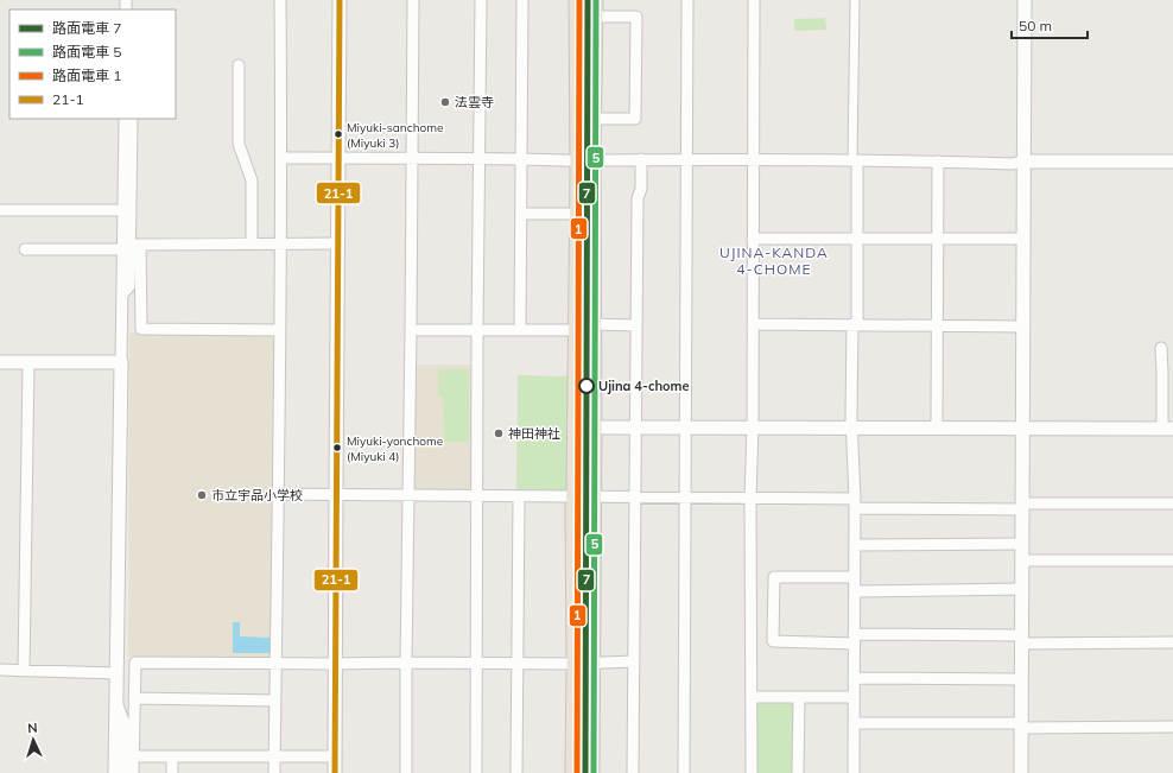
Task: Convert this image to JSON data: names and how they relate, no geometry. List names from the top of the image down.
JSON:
{
  "districts": ["UJINA-KANDA 4-CHOME"],
  "places": [
    "法雲寺",
    "Miyuki-sanchome (Miyuki 3)",
    "Ujina 4-chome",
    "神田神社",
    "Miyuki-yonchome (Miyuki 4)",
    "市立宇品小学校"
  ],
  "lines": [
    "tram line 7",
    "tram line 5",
    "tram line 1",
    "transit line 21-1"
  ],
  "legend": [
    "路面電車 7",
    "路面電車 5",
    "路面電車 1",
    "21-1"
  ],
  "scale_bar": "50 m",
  "north": "top"
}
